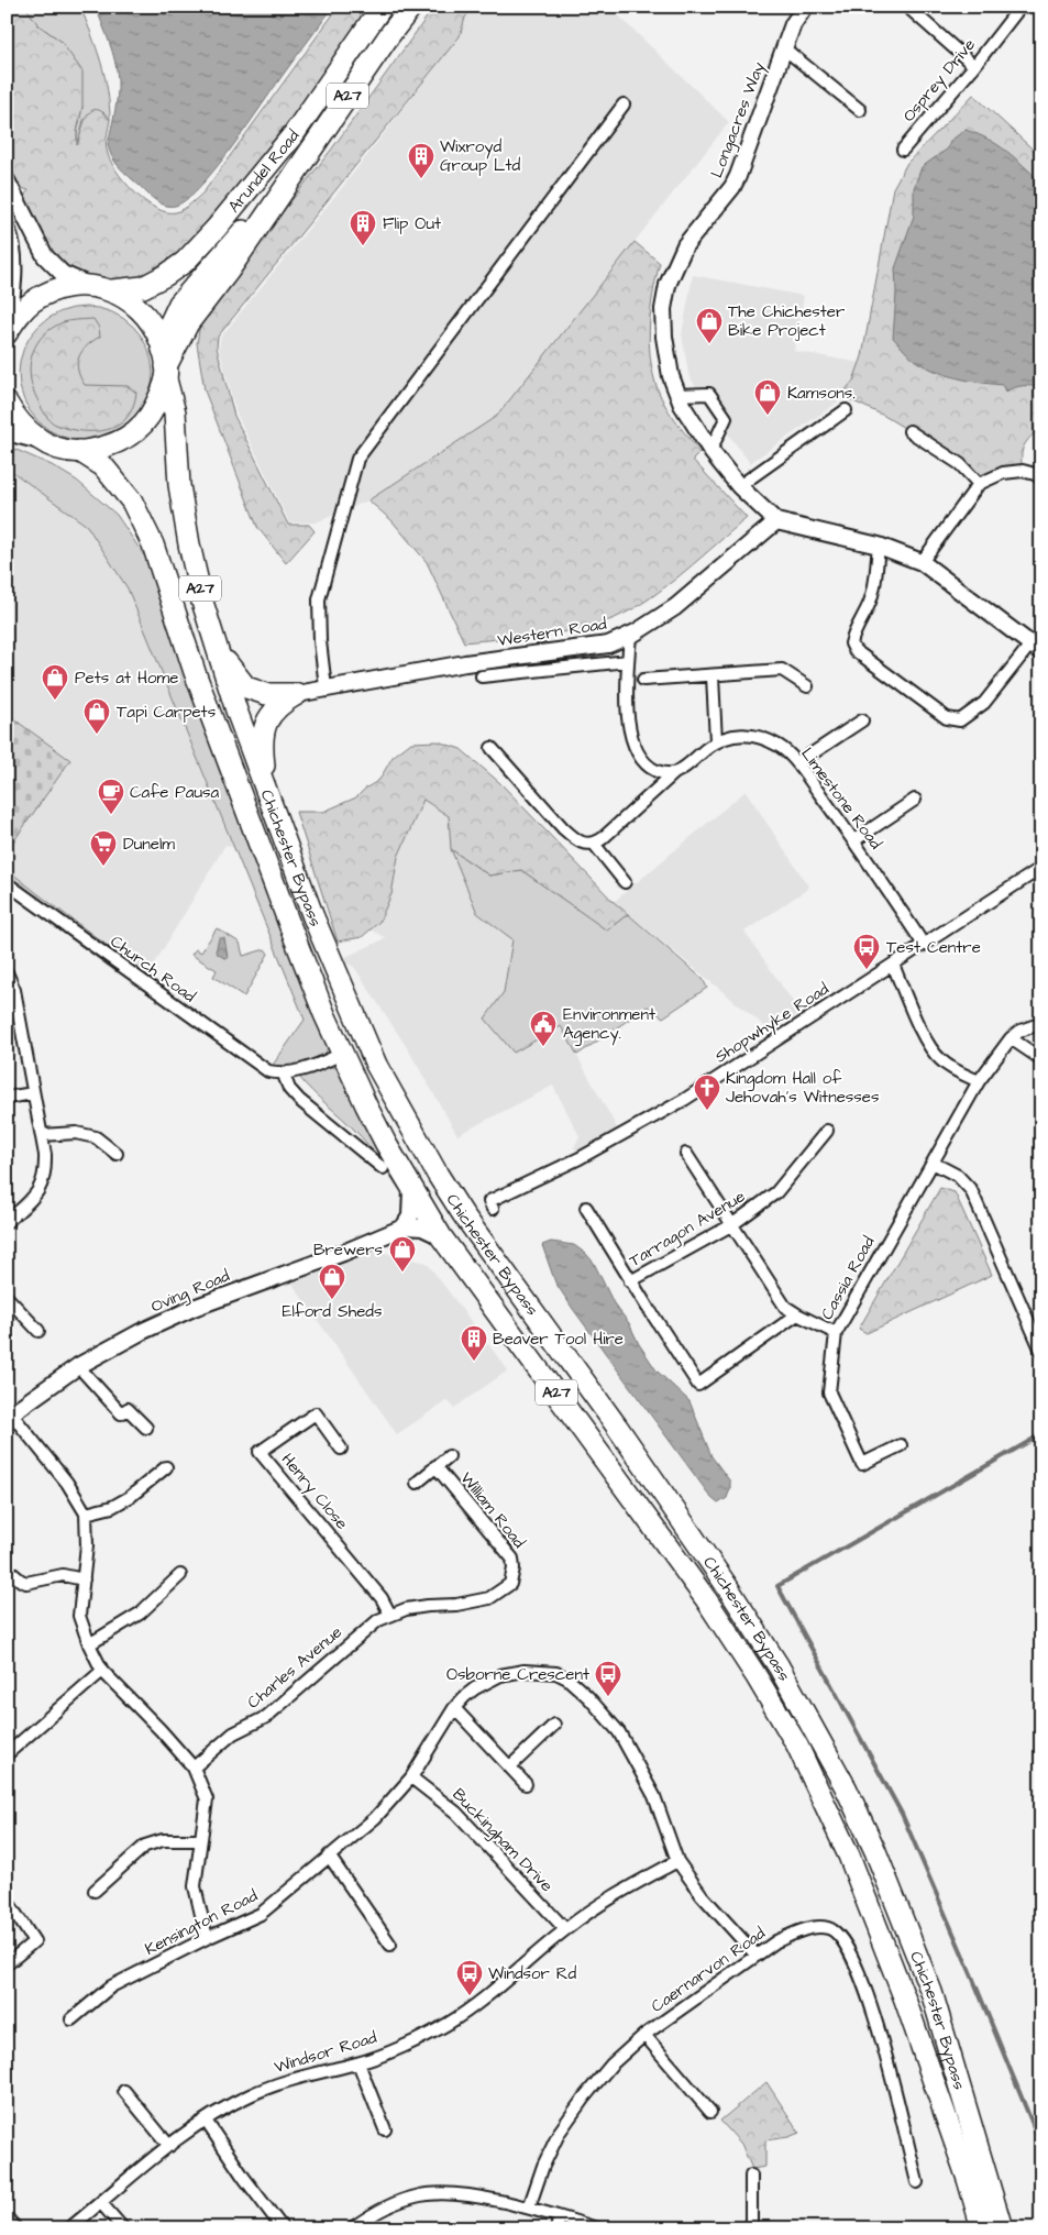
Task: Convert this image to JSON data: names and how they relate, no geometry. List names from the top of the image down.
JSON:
{
  "streets": {
    "highway": ["A27", "Arundel Road", "Chichester Bypass"],
    "main road": ["Longacres Way", "Western Road", "Oving Road"],
    "street": [
      "Osprey Drive",
      "Limestone Road",
      "Church Road",
      "Shopwhyke Road",
      "Tarragon Avenue",
      "Cassia Road",
      "Henry Close",
      "William Road",
      "Charles Avenue",
      "Buckingham Drive",
      "Kensington Road",
      "Caernarvon Road",
      "Windsor Road"
    ]
  },
  "crossings": [
    ["Longacres Way", "Western Road"],
    ["Arundel Road", "Chichester Bypass"],
    ["Limestone Road", "Shopwhyke Road"],
    ["Chichester Bypass", "Oving Road"],
    ["Henry Close", "William Road"],
    ["Henry Close", "Charles Avenue"],
    ["William Road", "Charles Avenue"],
    ["Buckingham Drive", "Kensington Road"],
    ["Buckingham Drive", "Windsor Road"]
  ],
  "places": {
    "building": ["Wixroyd Group Ltd", "Flip Out", "Beaver Tool Hire"],
    "shop": [
      "The Chichester Bike Project",
      "Kamsons.",
      "Pets at Home",
      "Tapi Carpets",
      "Brewers",
      "Elford Sheds"
    ],
    "cafe": ["Cafe Pausa"],
    "supermarket": ["Dunelm"],
    "bus stop": ["Test Centre", "Osborne Crescent", "Windsor Rd"],
    "public building": ["Environment Agency."],
    "church": ["Kingdom Hall of Jehovah's Witnesses"]
  }
}
